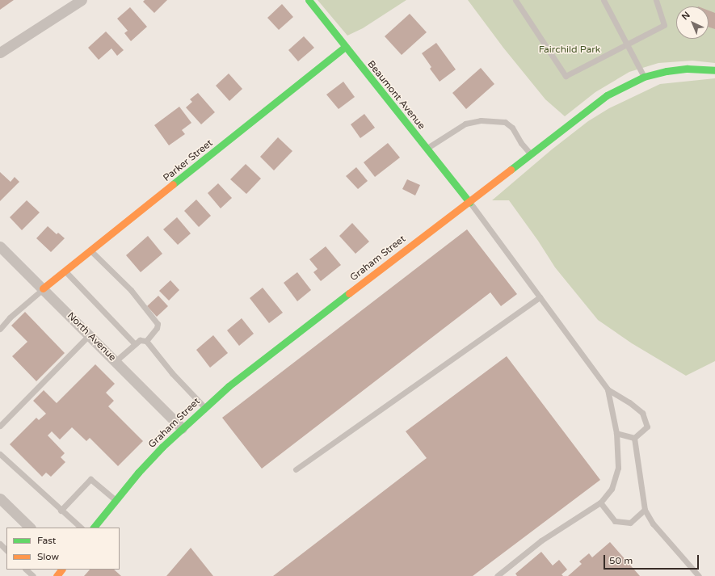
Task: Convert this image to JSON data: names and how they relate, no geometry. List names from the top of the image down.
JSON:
{
  "streets": {
    "street": [
      "Beaumont Avenue",
      "Parker Street",
      "Graham Street",
      "North Avenue"
    ]
  },
  "crossings": [
    ["Beaumont Avenue", "Parker Street"],
    ["Beaumont Avenue", "Graham Street"],
    ["Parker Street", "North Avenue"],
    ["Graham Street", "North Avenue"]
  ],
  "parks": ["Fairchild Park"],
  "legend": ["Fast", "Slow"],
  "scale_bar": "50 m",
  "north": "top left"
}
